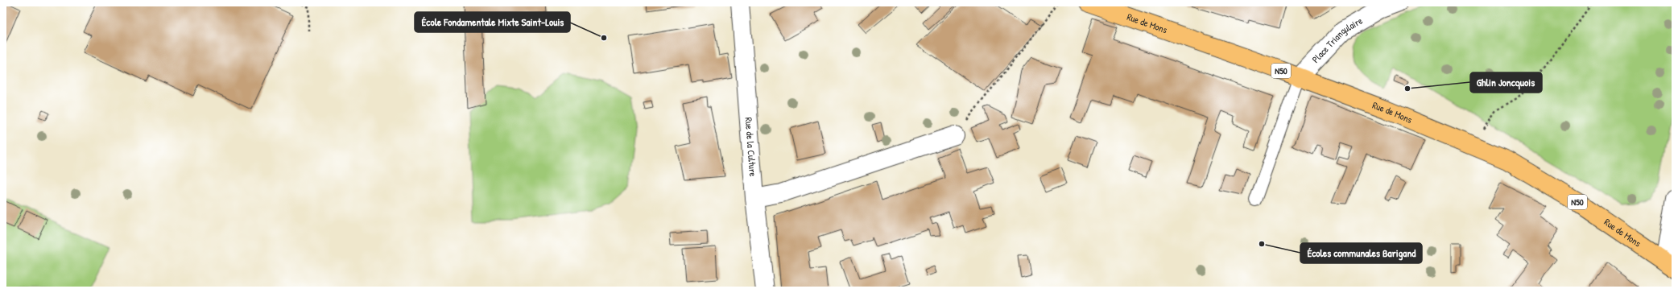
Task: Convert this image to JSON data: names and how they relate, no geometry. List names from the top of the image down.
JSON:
{
  "streets": {
    "main road": ["Rue de Mons", "N50"],
    "street": ["Place Triangulaire", "Rue de la Culture"]
  },
  "crossings": [
    ["Rue de Mons", "Place Triangulaire"]
  ],
  "places": ["École Fondamentale Mixte Saint-Louis", "Ghlin Joncquois", "Écoles communales Barigand"]
}
